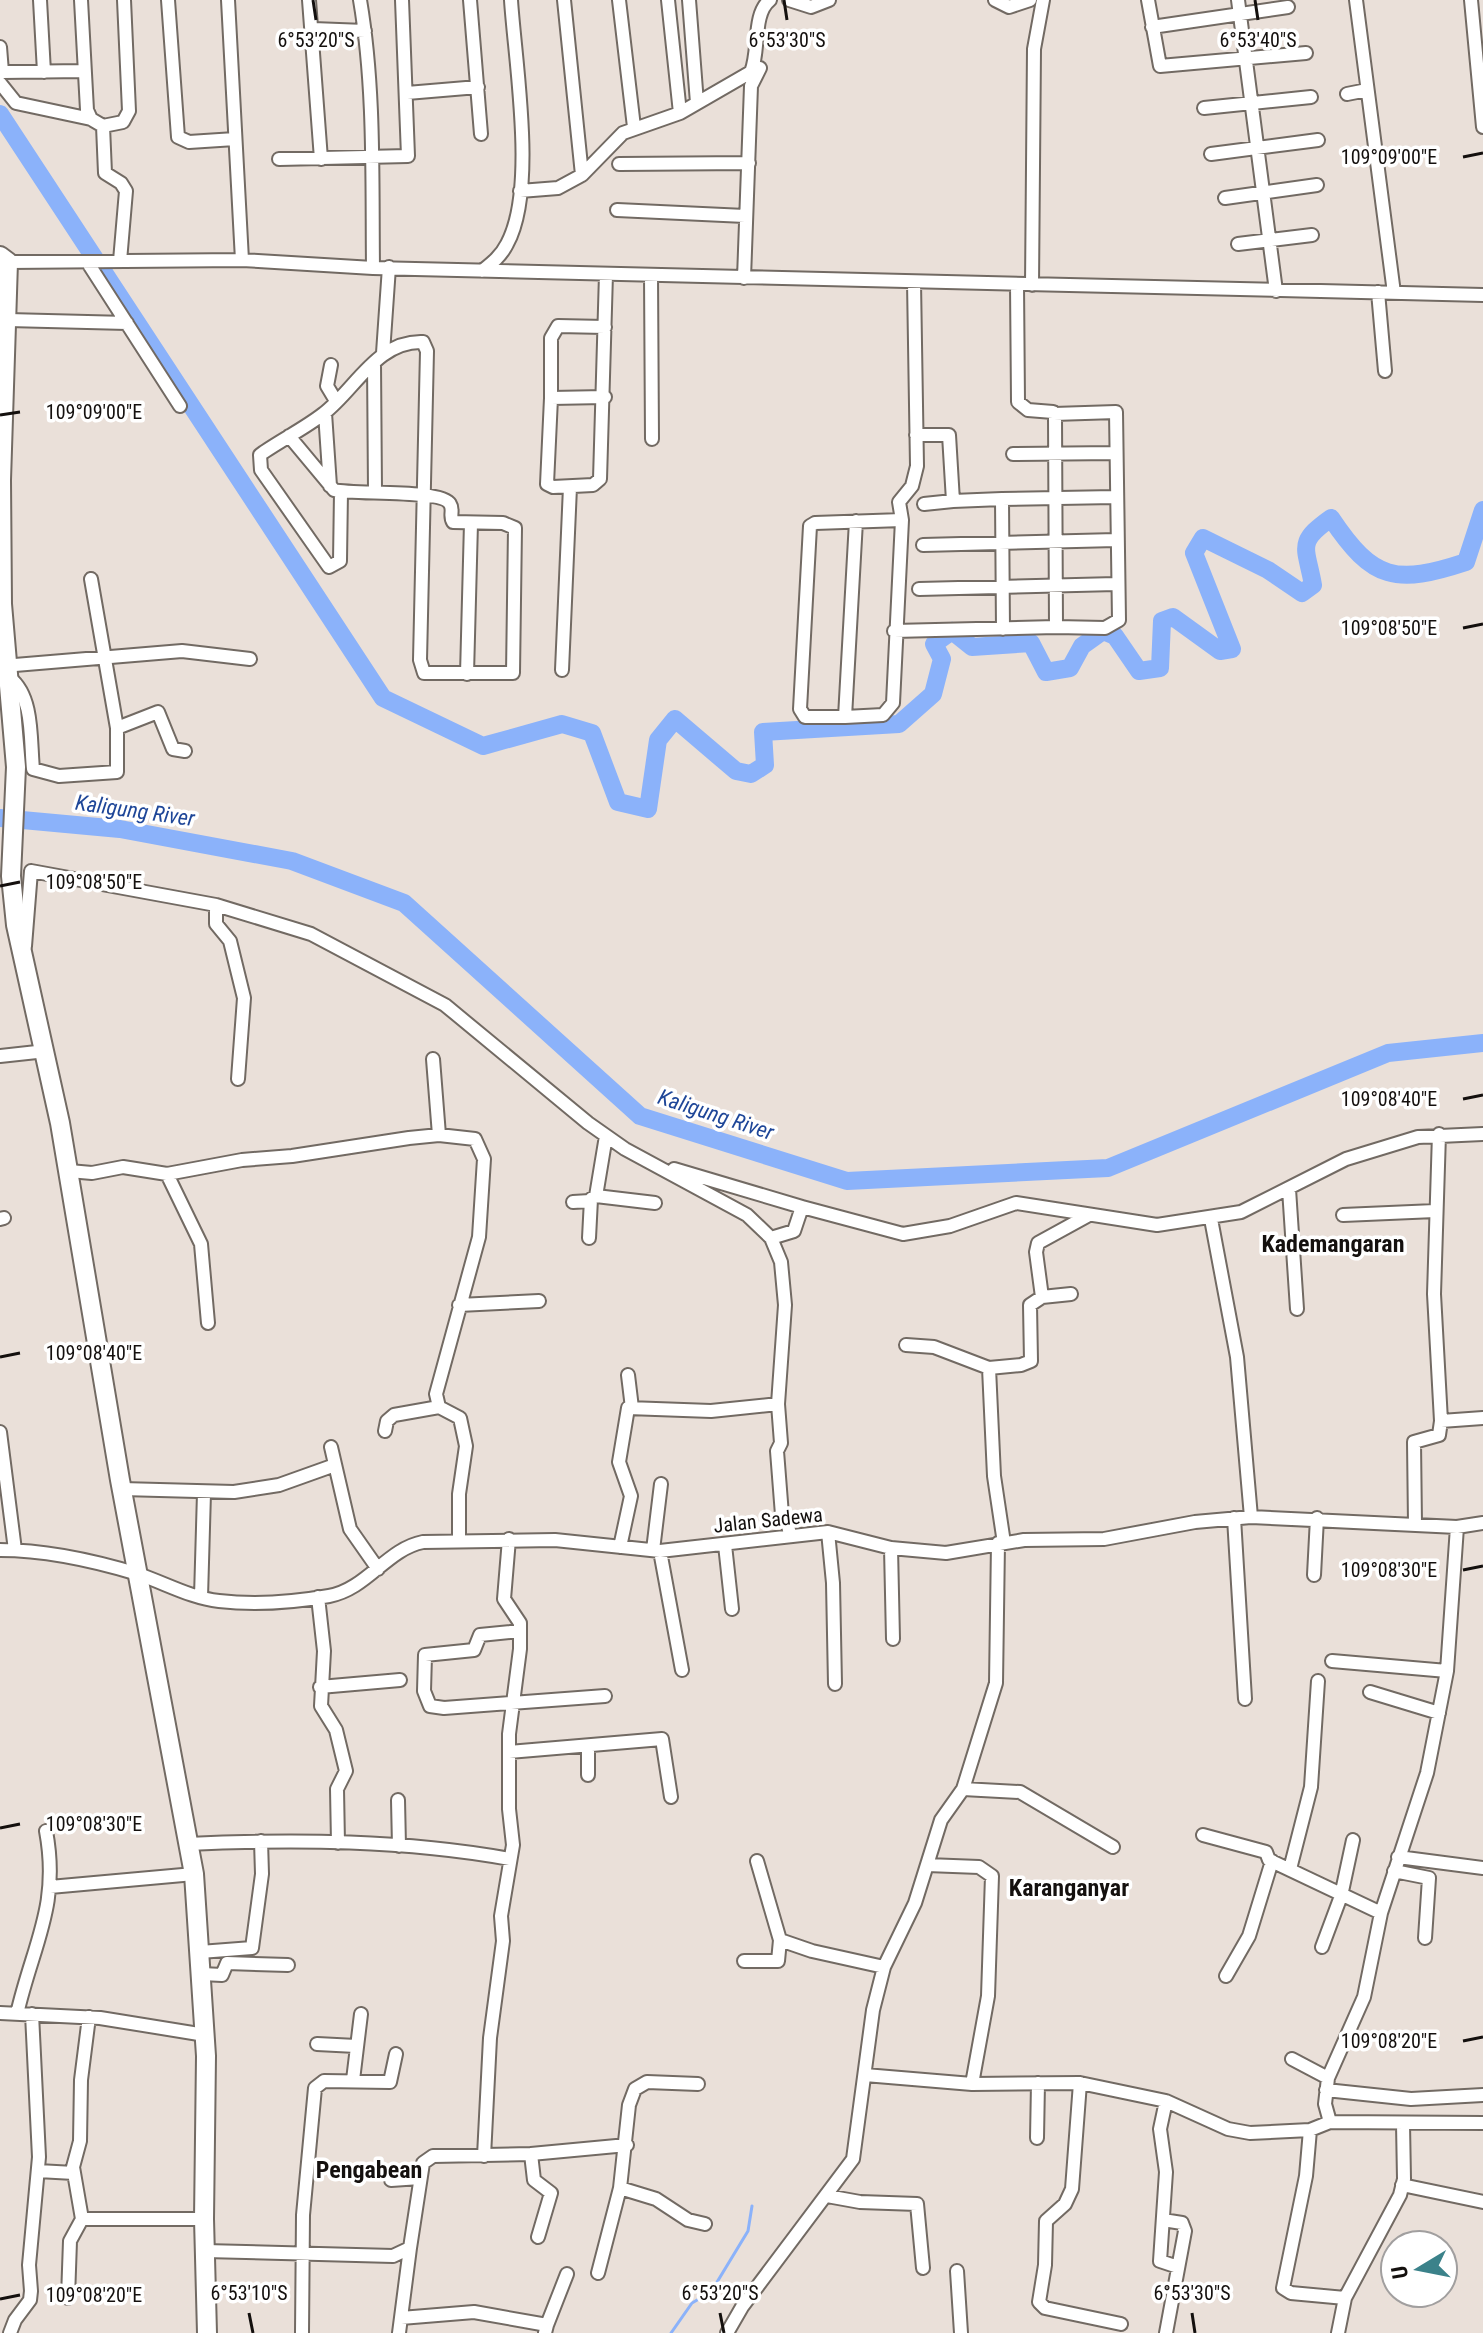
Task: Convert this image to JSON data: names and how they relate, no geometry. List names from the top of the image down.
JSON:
{
  "streets": {
    "street": ["Jalan Sadewa"]
  },
  "districts": ["Kademangaran", "Karanganyar", "Pengabean"],
  "water": ["Kaligung River"],
  "north": "left",
  "coordinates": [
    "6°53'20\"S",
    "6°53'30\"S",
    "6°53'40\"S",
    "109°09'00\"E",
    "109°08'50\"E",
    "109°08'40\"E",
    "109°08'30\"E",
    "109°08'20\"E",
    "6°53'10\"S"
  ]
}
